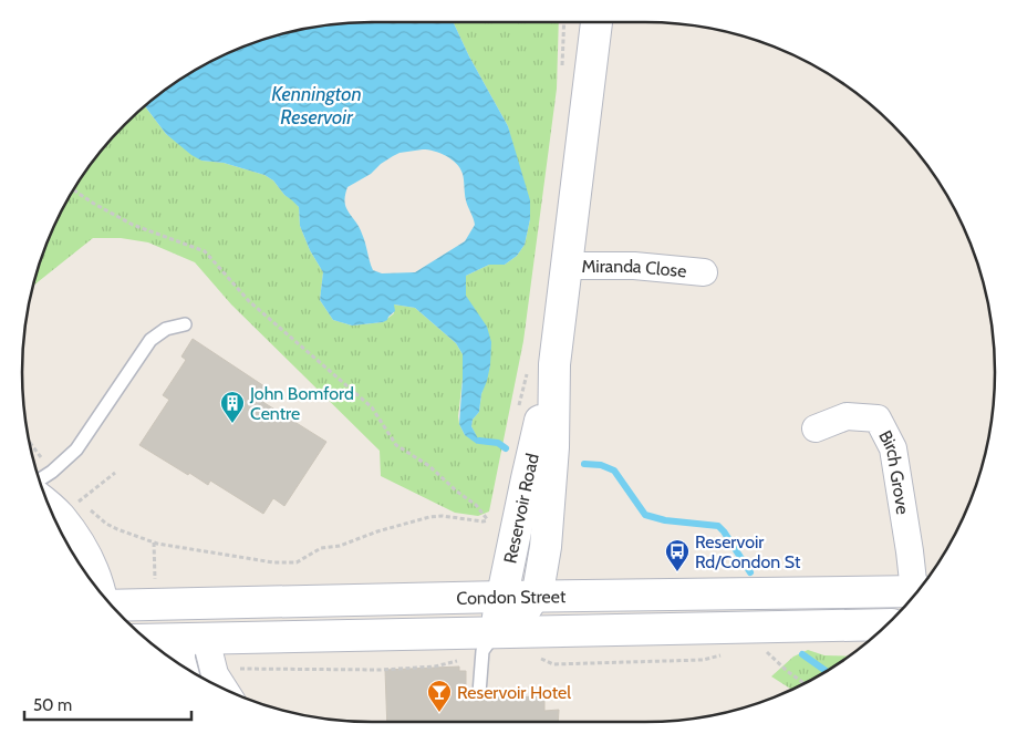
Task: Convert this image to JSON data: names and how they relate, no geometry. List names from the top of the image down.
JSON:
{
  "streets": {
    "main road": ["Reservoir Road", "Condon Street"],
    "street": ["Miranda Close", "Birch Grove"]
  },
  "crossings": [
    ["Miranda Close", "Reservoir Road"],
    ["Birch Grove", "Condon Street"],
    ["Reservoir Road", "Condon Street"]
  ],
  "water": ["Kennington Reservoir"],
  "places": {
    "building": ["John Bomford Centre"],
    "bus stop": ["Reservoir Rd/Condon St"],
    "bar": ["Reservoir Hotel"]
  },
  "scale_bar": "50 m"
}
